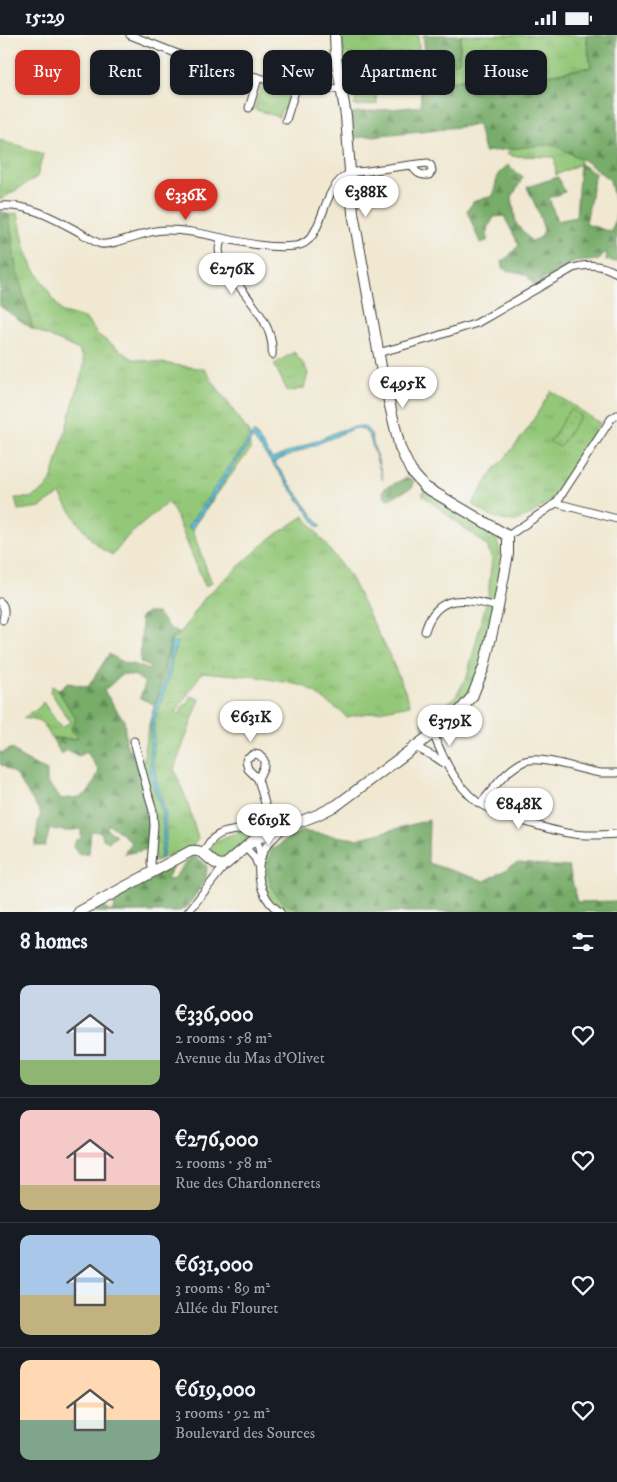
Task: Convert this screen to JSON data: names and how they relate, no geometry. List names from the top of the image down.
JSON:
{
  "page": {
    "status": "15:29",
    "chip": [
      "Buy",
      "Rent",
      "Filters",
      "New",
      "Apartment",
      "House"
    ],
    "price": [
      "€388K",
      "€336K",
      "€276K",
      "€495K",
      "€631K",
      "€379K",
      "€848K",
      "€619K"
    ],
    "heading": "8 homes",
    "list": [
      {
        "name": "€336,000",
        "note": "2 rooms · 58 m² · Avenue du Mas d'Olivet"
      },
      {
        "name": "€276,000",
        "note": "2 rooms · 58 m² · Rue des Chardonnerets"
      },
      {
        "name": "€631,000",
        "note": "3 rooms · 89 m² · Allée du Flouret"
      },
      {
        "name": "€619,000",
        "note": "3 rooms · 92 m² · Boulevard des Sources"
      }
    ]
  }
}
